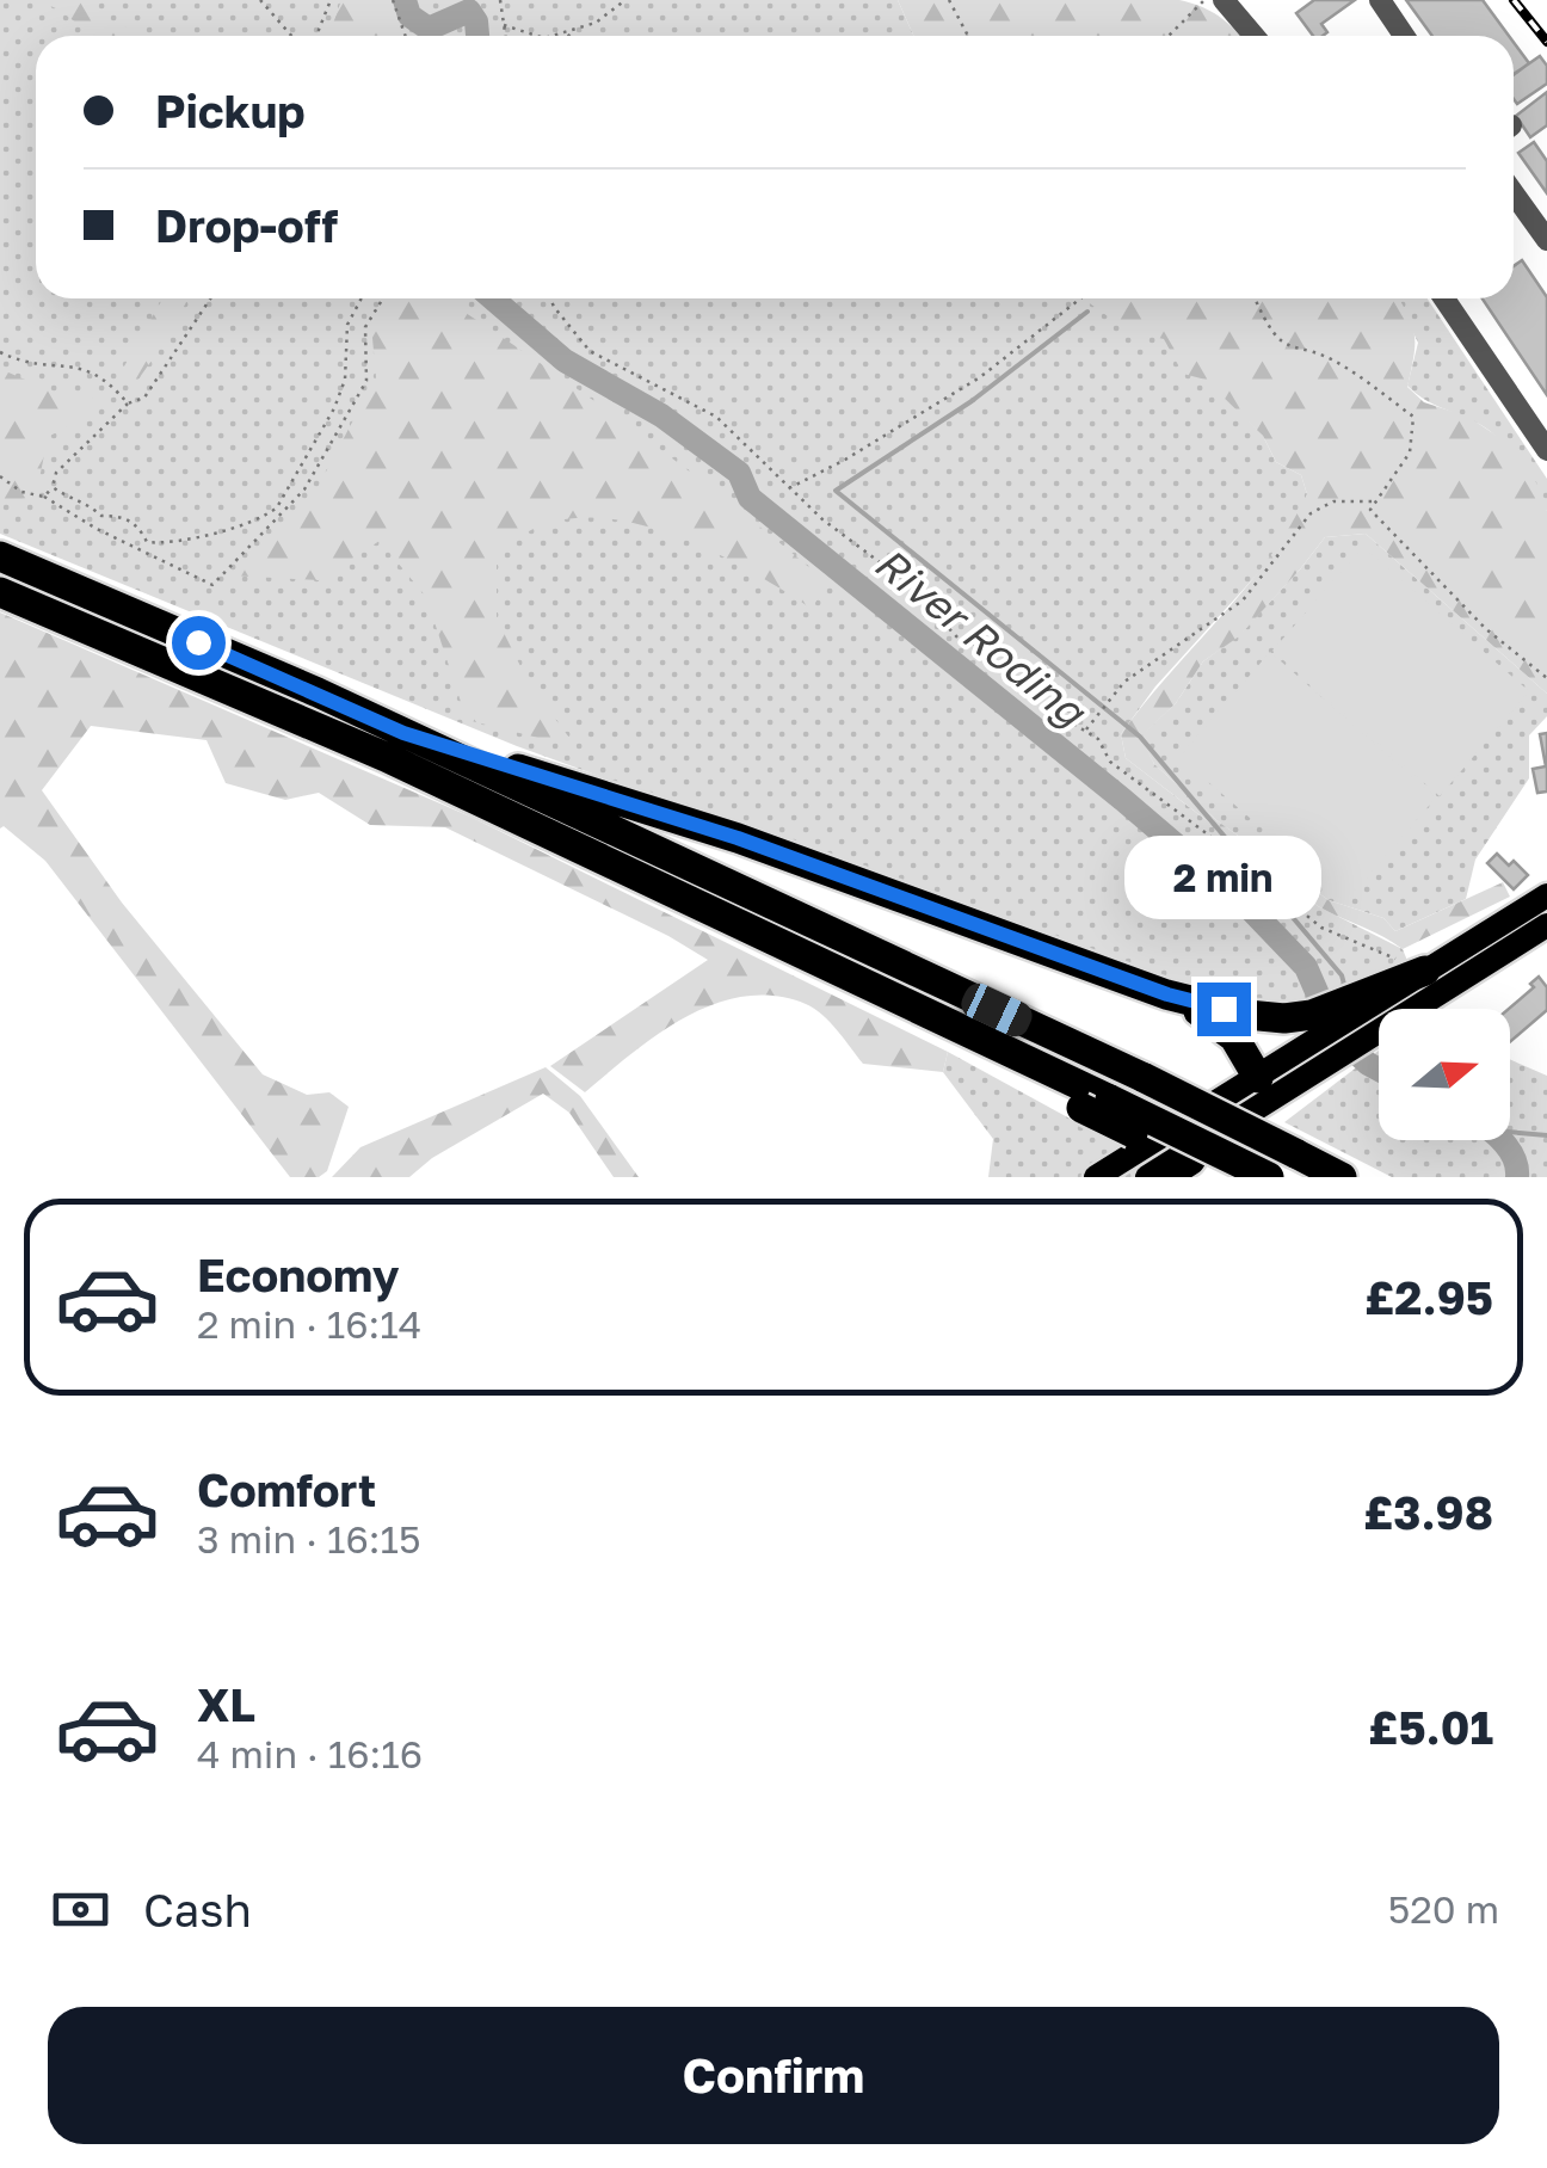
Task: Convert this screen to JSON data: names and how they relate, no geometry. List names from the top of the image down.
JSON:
{
  "water": ["River Roding"],
  "north": "right",
  "page": {
    "banner": ["Pickup", "Drop-off"],
    "bubble": "2 min",
    "list": [
      {
        "name": "Economy",
        "note": "2 min · 16:14",
        "value": "£2.95"
      },
      {
        "name": "Comfort",
        "note": "3 min · 16:15",
        "value": "£3.98"
      },
      {
        "name": "XL",
        "note": "4 min · 16:16",
        "value": "£5.01"
      }
    ],
    "pay": ["Cash", "520 m"],
    "buttons": "Confirm"
  }
}
